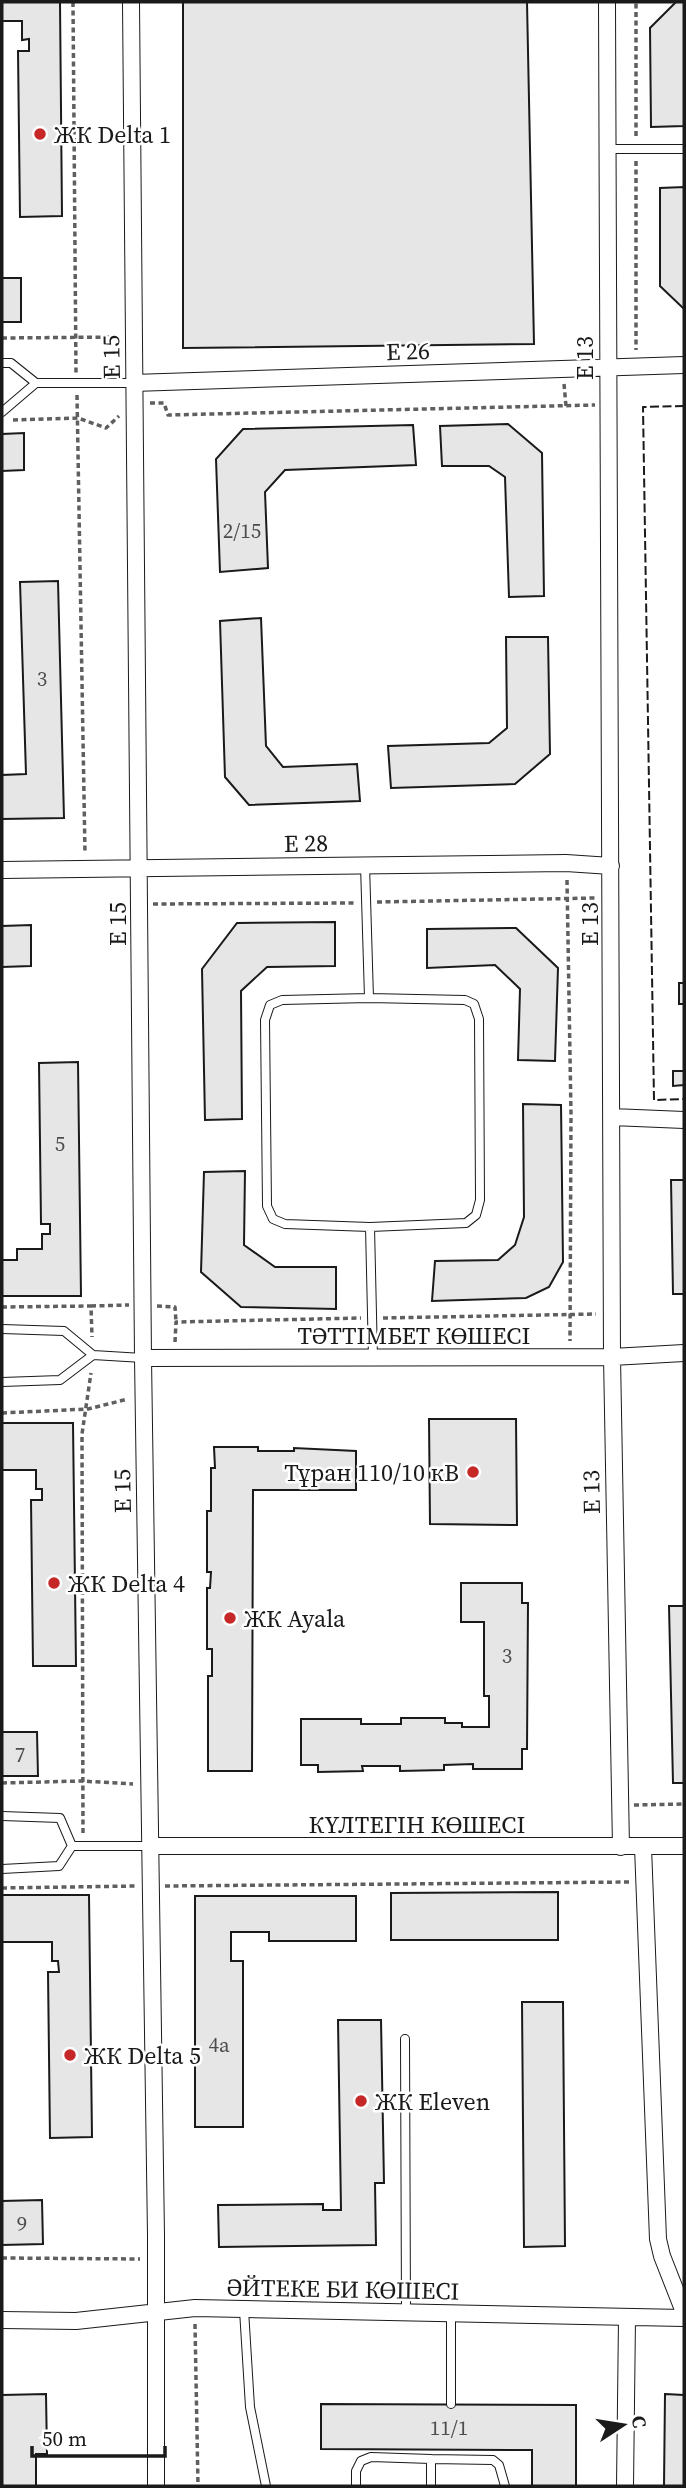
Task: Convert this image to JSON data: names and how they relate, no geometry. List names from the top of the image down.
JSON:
{
  "streets": {
    "street": [
      "E 26",
      "E 15",
      "E 13",
      "E 28",
      "ТӘТТІМБЕТ КӨШЕСІ",
      "КҮЛТЕГІН КӨШЕСІ",
      "ӘЙТЕКЕ БИ КӨШЕСІ"
    ]
  },
  "crossings": [
    ["E 26", "E 15"],
    ["E 26", "E 13"],
    ["E 15", "E 28"],
    ["E 15", "ТӘТТІМБЕТ КӨШЕСІ"],
    ["E 15", "КҮЛТЕГІН КӨШЕСІ"],
    ["E 15", "ӘЙТЕКЕ БИ КӨШЕСІ"],
    ["E 13", "E 28"],
    ["E 13", "ТӘТТІМБЕТ КӨШЕСІ"],
    ["E 13", "КҮЛТЕГІН КӨШЕСІ"]
  ],
  "places": [
    "ЖК Delta 1",
    "Тұран 110/10 кВ",
    "ЖК Delta 4",
    "ЖК Ayala",
    "ЖК Delta 5",
    "ЖК Eleven"
  ],
  "house_numbers": [
    "2/15",
    "3",
    "5",
    "3",
    "7",
    "4а",
    "9",
    "11/1"
  ],
  "scale_bar": "50 m",
  "north": "right"
}
